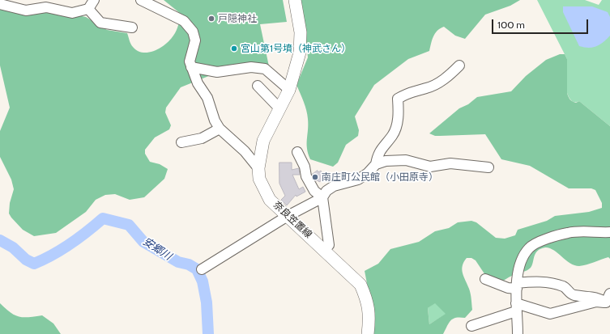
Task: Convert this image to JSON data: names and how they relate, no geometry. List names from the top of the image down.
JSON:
{
  "streets": {
    "main road": ["奈良笠置線"]
  },
  "water": ["安郷川"],
  "places": ["戸隠神社", "宮山第1号墳（神武さん）", "南庄町公民館（小田原寺）"],
  "scale_bar": "100 m"
}
